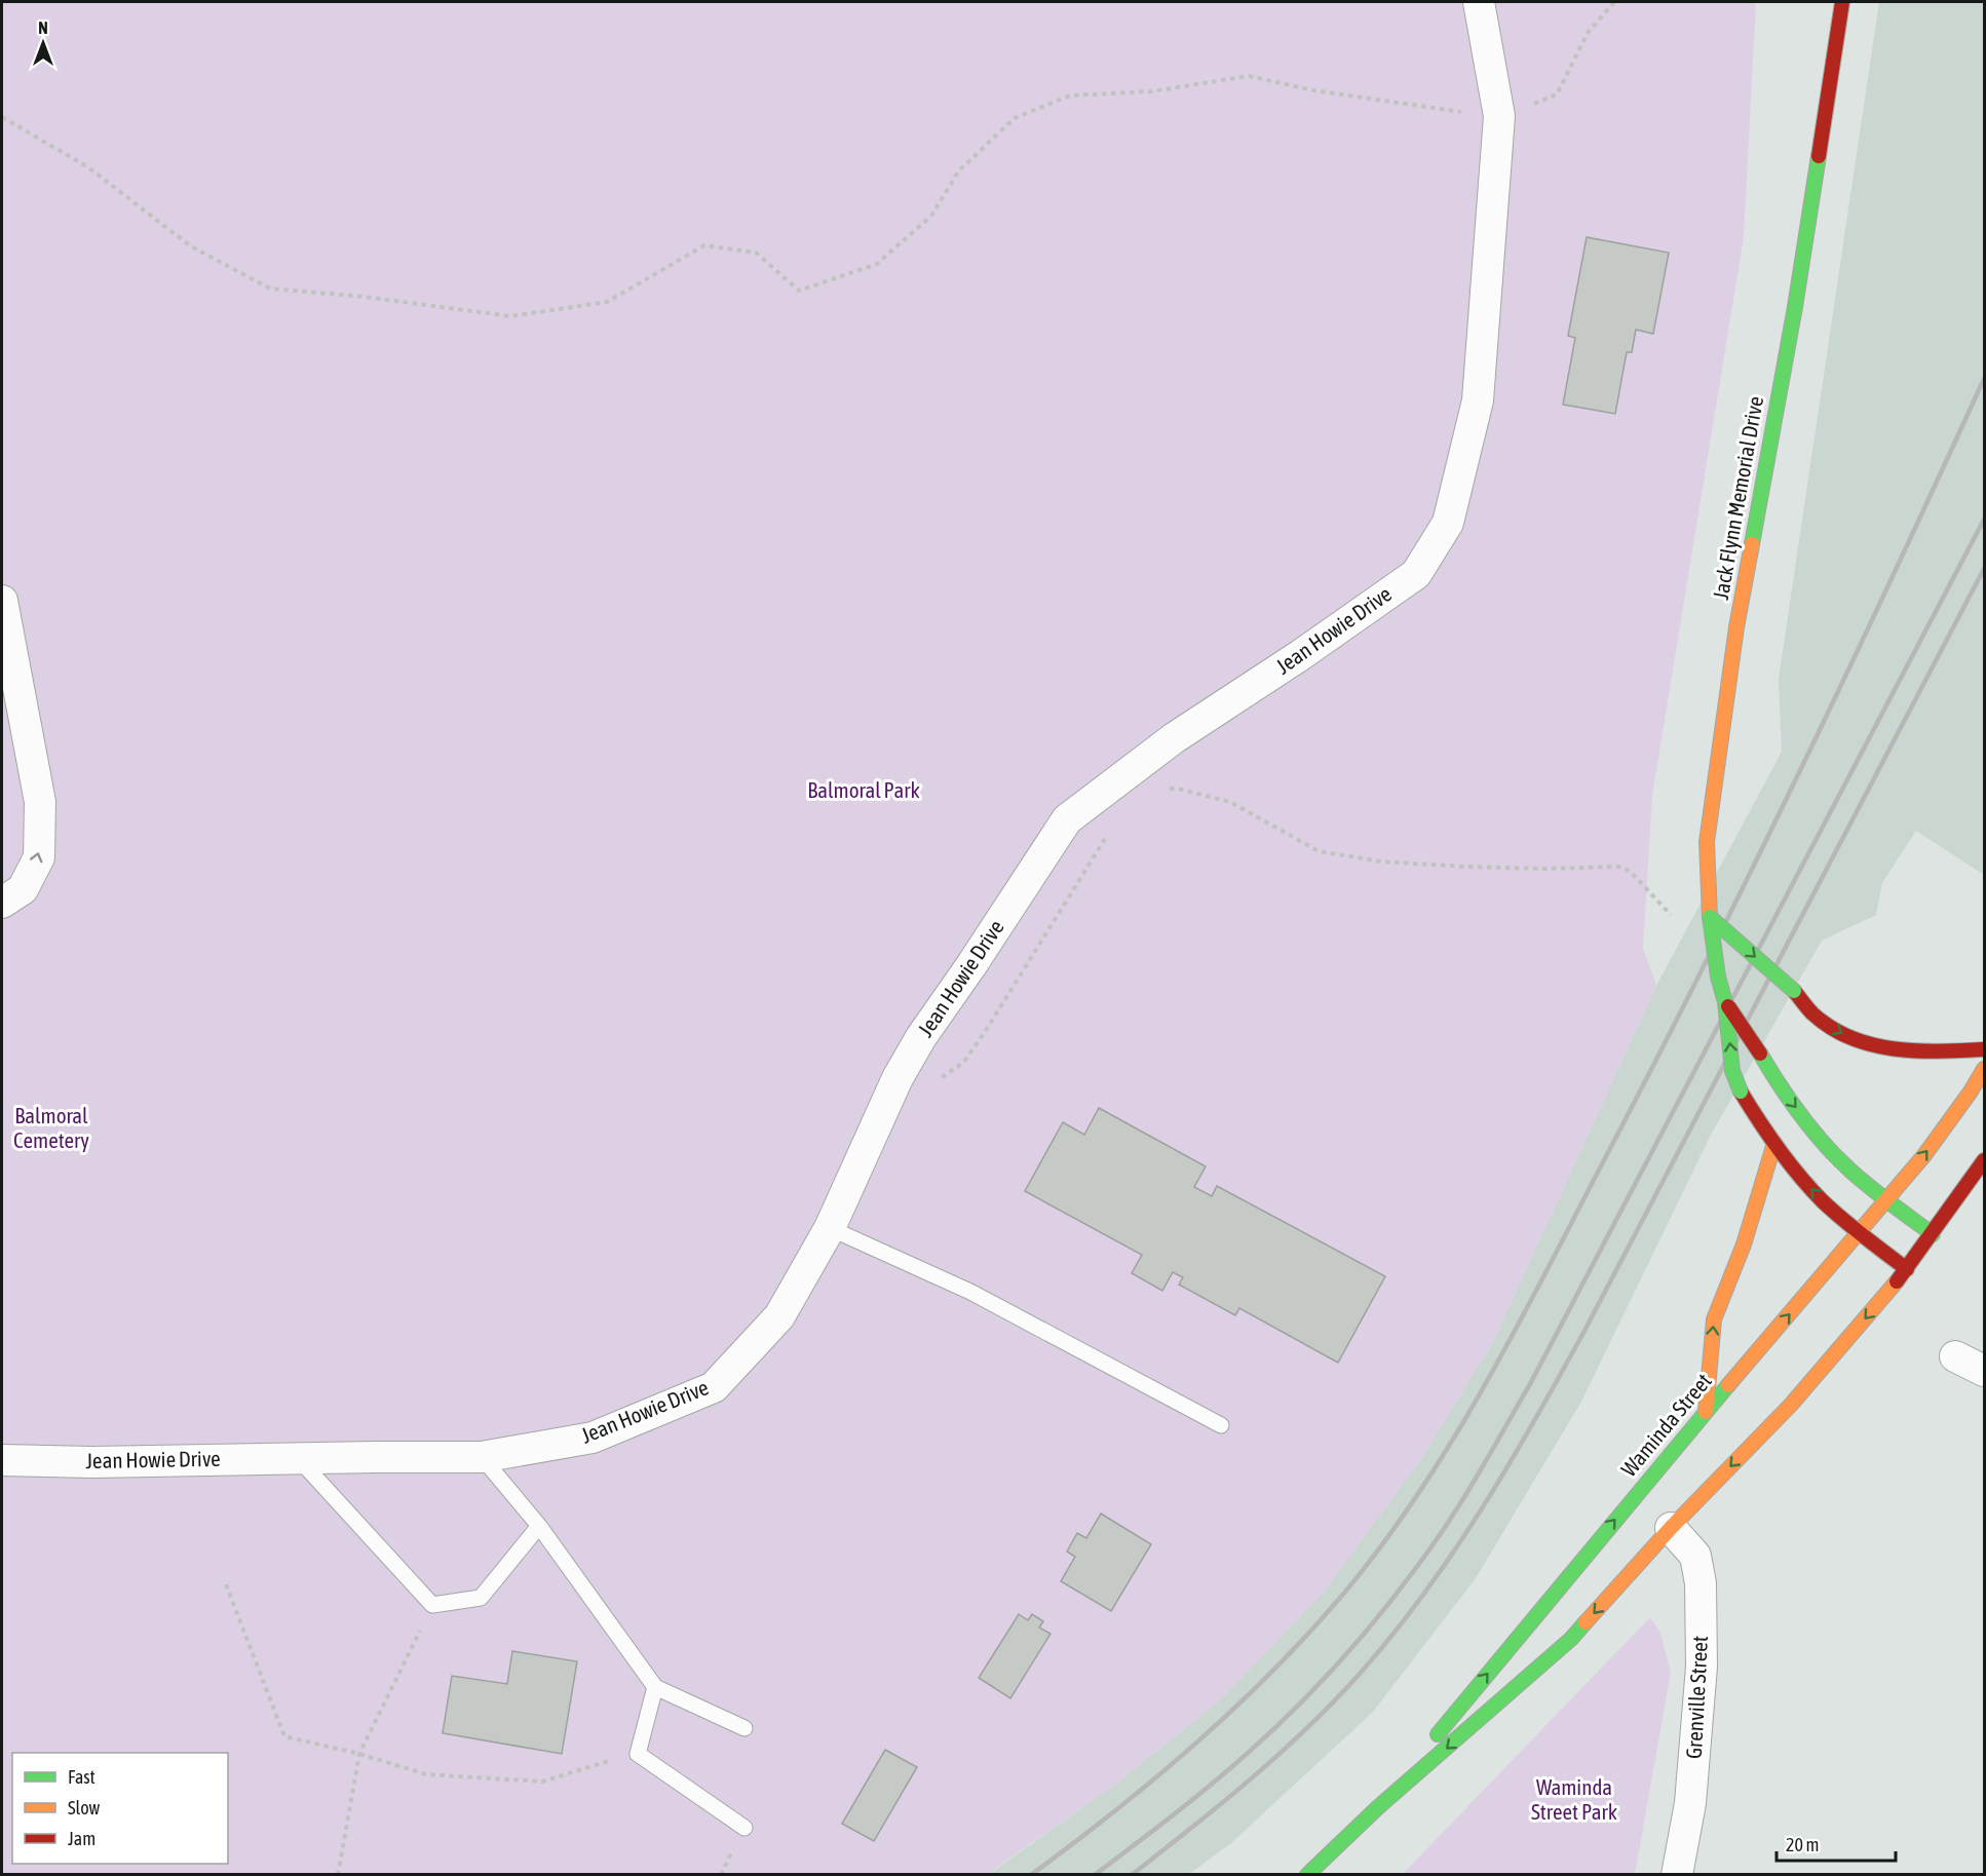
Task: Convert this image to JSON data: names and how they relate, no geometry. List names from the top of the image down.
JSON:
{
  "streets": {
    "main road": ["Jack Flynn Memorial Drive", "Waminda Street"],
    "street": ["Jean Howie Drive", "Grenville Street"]
  },
  "crossings": [
    ["Jack Flynn Memorial Drive", "Waminda Street"],
    ["Waminda Street", "Grenville Street"]
  ],
  "parks": ["Balmoral Park", "Balmoral Cemetery", "Waminda Street Park"],
  "legend": ["Fast", "Slow", "Jam"],
  "scale_bar": "20 m",
  "north": "top"
}
